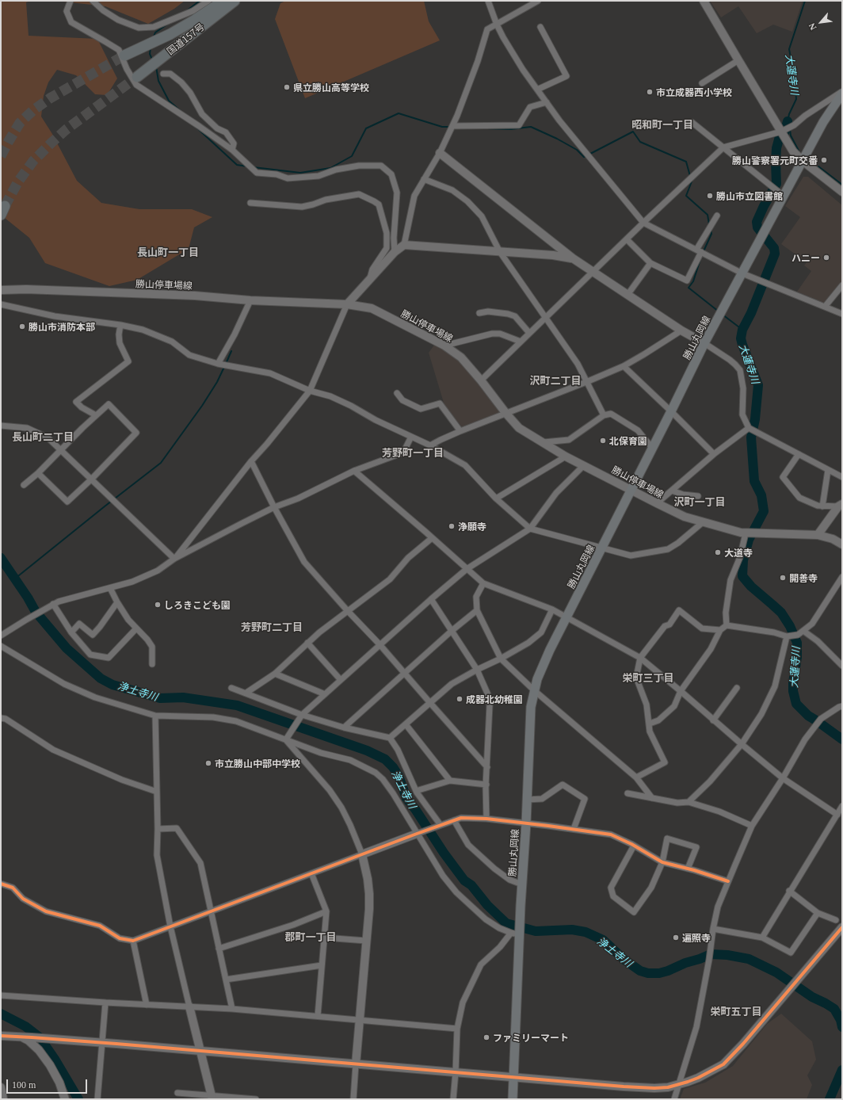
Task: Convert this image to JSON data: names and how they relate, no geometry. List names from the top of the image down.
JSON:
{
  "streets": {
    "highway": ["国道157号"],
    "main road": ["勝山丸岡線"],
    "street": ["勝山停車場線"]
  },
  "crossings": [
    ["勝山停車場線", "勝山丸岡線"]
  ],
  "districts": [
    "昭和町一丁目",
    "長山町一丁目",
    "沢町二丁目",
    "長山町二丁目",
    "芳野町一丁目",
    "沢町一丁目",
    "芳野町二丁目",
    "栄町三丁目",
    "郡町一丁目",
    "栄町五丁目"
  ],
  "water": ["大蓮寺川", "浄土寺川"],
  "places": [
    "県立勝山高等学校",
    "市立成器西小学校",
    "勝山警察署元町交番",
    "勝山市立図書館",
    "ハニー",
    "勝山市消防本部",
    "北保育園",
    "浄願寺",
    "大道寺",
    "開善寺",
    "しろきこども園",
    "成器北幼稚園",
    "市立勝山中部中学校",
    "遍照寺",
    "ファミリーマート"
  ],
  "scale_bar": "100 m",
  "north": "bottom left"
}
